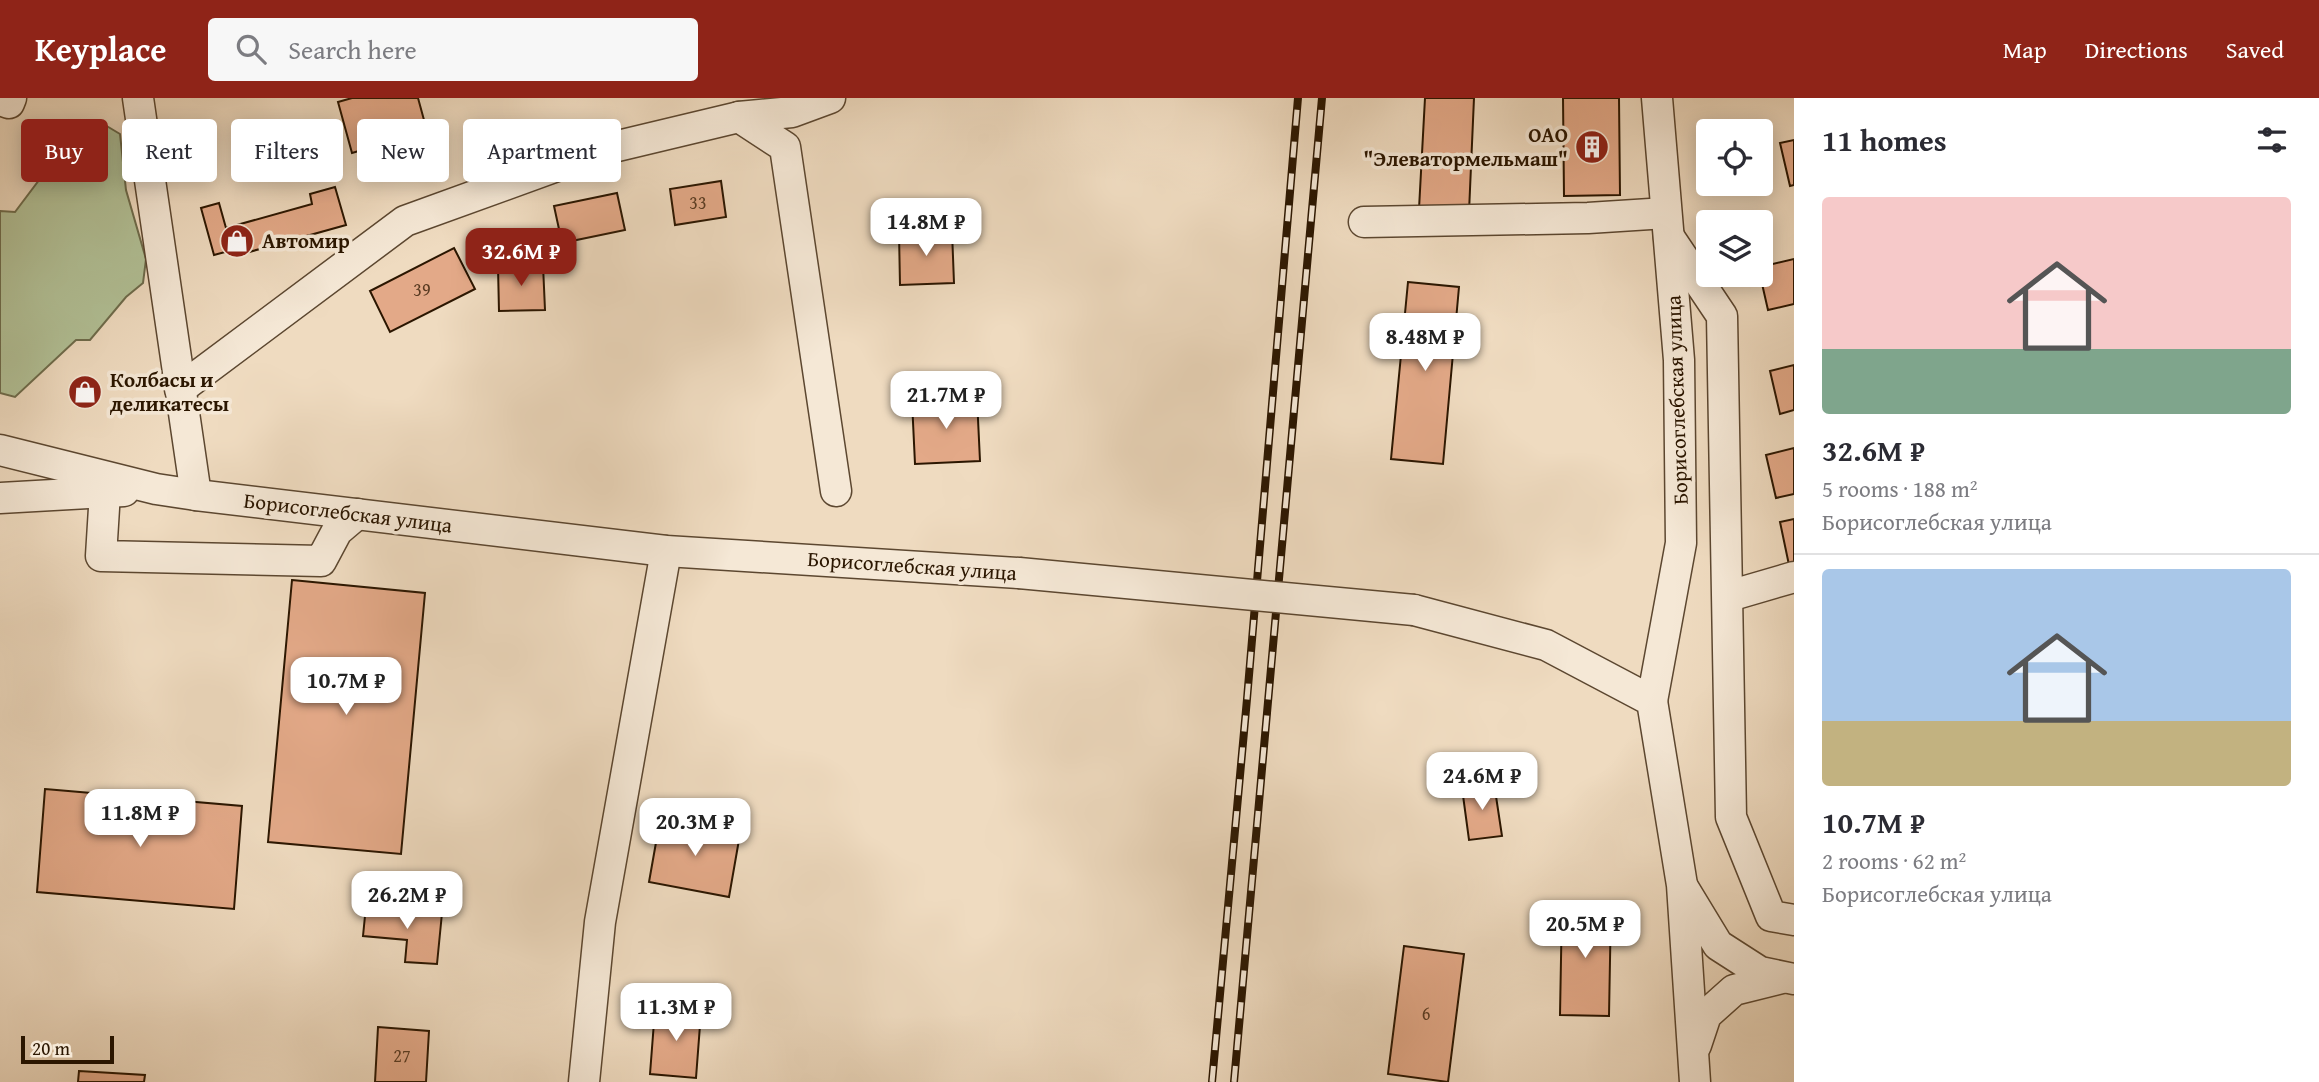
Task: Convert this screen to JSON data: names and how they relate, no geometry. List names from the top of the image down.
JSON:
{
  "streets": {
    "street": ["Борисоглебская улица"]
  },
  "places": {
    "building": ["ОАО \"Элеватормельмаш\""],
    "shop": ["Автомир", "Колбасы и деликатесы"]
  },
  "house_numbers": [
    "33",
    "39",
    "6",
    "27"
  ],
  "scale_bar": "20 m",
  "page": {
    "header": "Keyplace",
    "search": "Search here",
    "nav": ["Map", "Directions", "Saved"],
    "heading": "11 homes",
    "chip": [
      "Buy",
      "Rent",
      "Filters",
      "New",
      "Apartment"
    ],
    "list": [
      {
        "name": "32.6M ₽",
        "note": "5 rooms · 188 m² · Борисоглебская улица"
      },
      {
        "name": "10.7M ₽",
        "note": "2 rooms · 62 m² · Борисоглебская улица"
      }
    ],
    "price": [
      "14.8M ₽",
      "32.6M ₽",
      "8.48M ₽",
      "21.7M ₽",
      "10.7M ₽",
      "24.6M ₽",
      "11.8M ₽",
      "20.3M ₽",
      "26.2M ₽",
      "20.5M ₽",
      "11.3M ₽"
    ],
    "scale": "20 m"
  }
}
